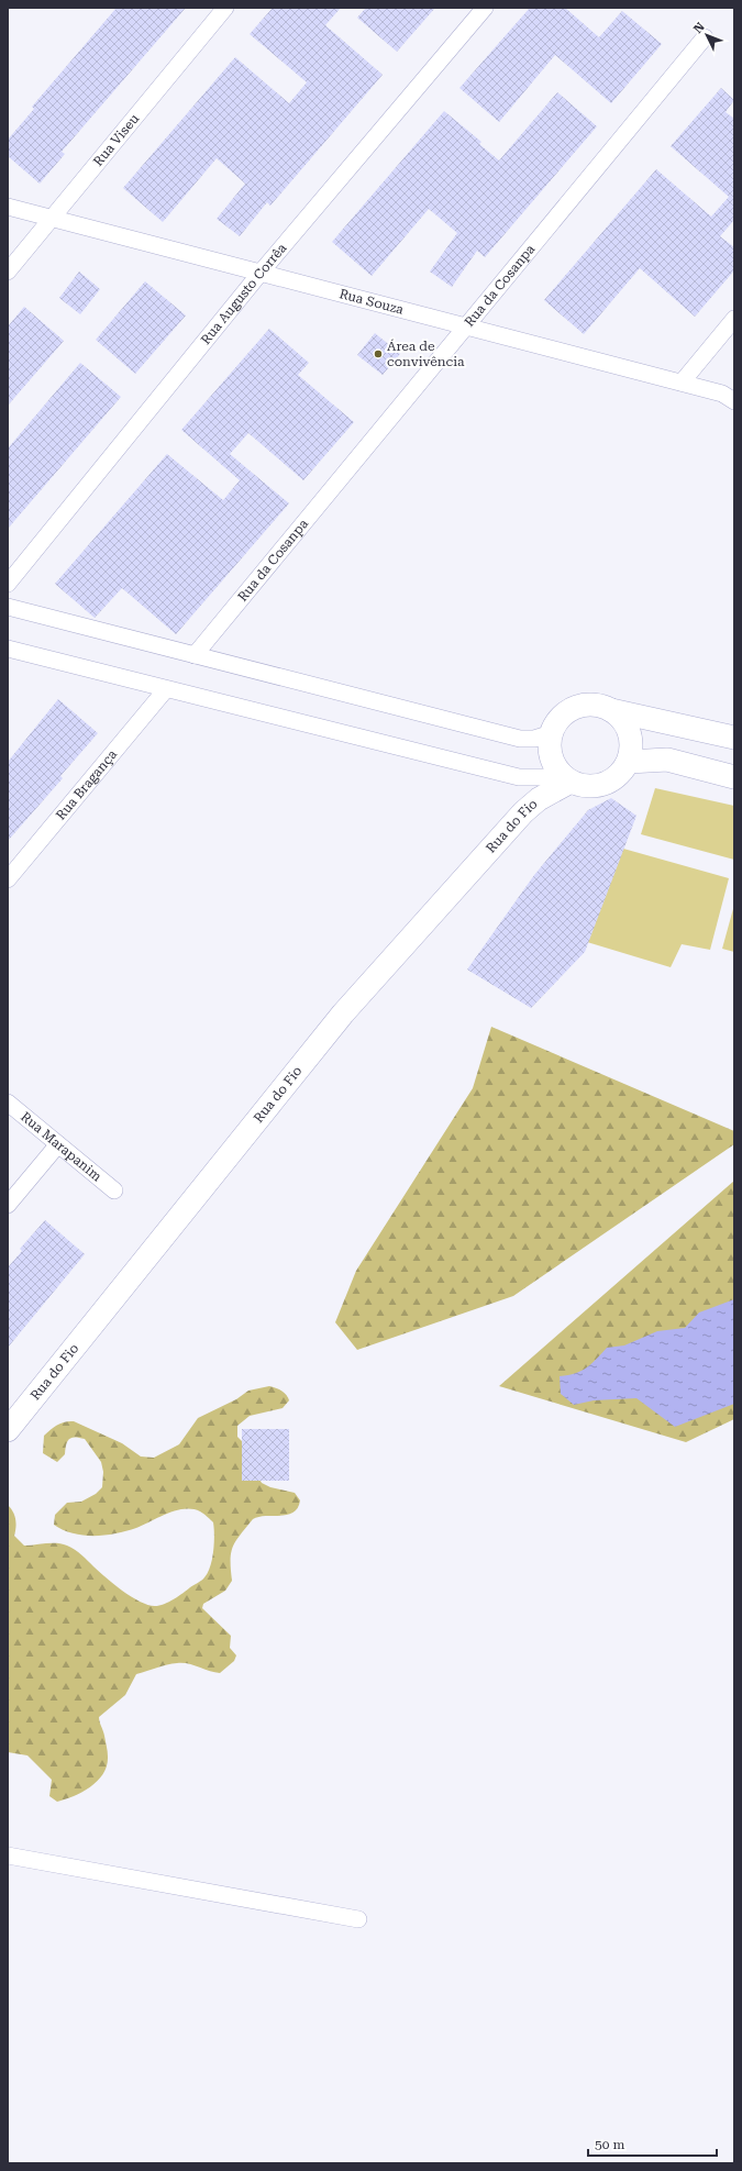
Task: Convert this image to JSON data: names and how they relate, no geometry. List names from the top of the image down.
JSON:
{
  "streets": {
    "street": [
      "Rua Viseu",
      "Rua da Cosanpa",
      "Rua Augusto Corrêa",
      "Rua Souza",
      "Rua Bragança",
      "Rua do Fio",
      "Rua Marapanim"
    ]
  },
  "crossings": [
    ["Rua Viseu", "Rua Souza"],
    ["Rua da Cosanpa", "Rua Souza"],
    ["Rua Augusto Corrêa", "Rua Souza"]
  ],
  "places": ["Área de convivência"],
  "scale_bar": "50 m",
  "north": "top left"
}
